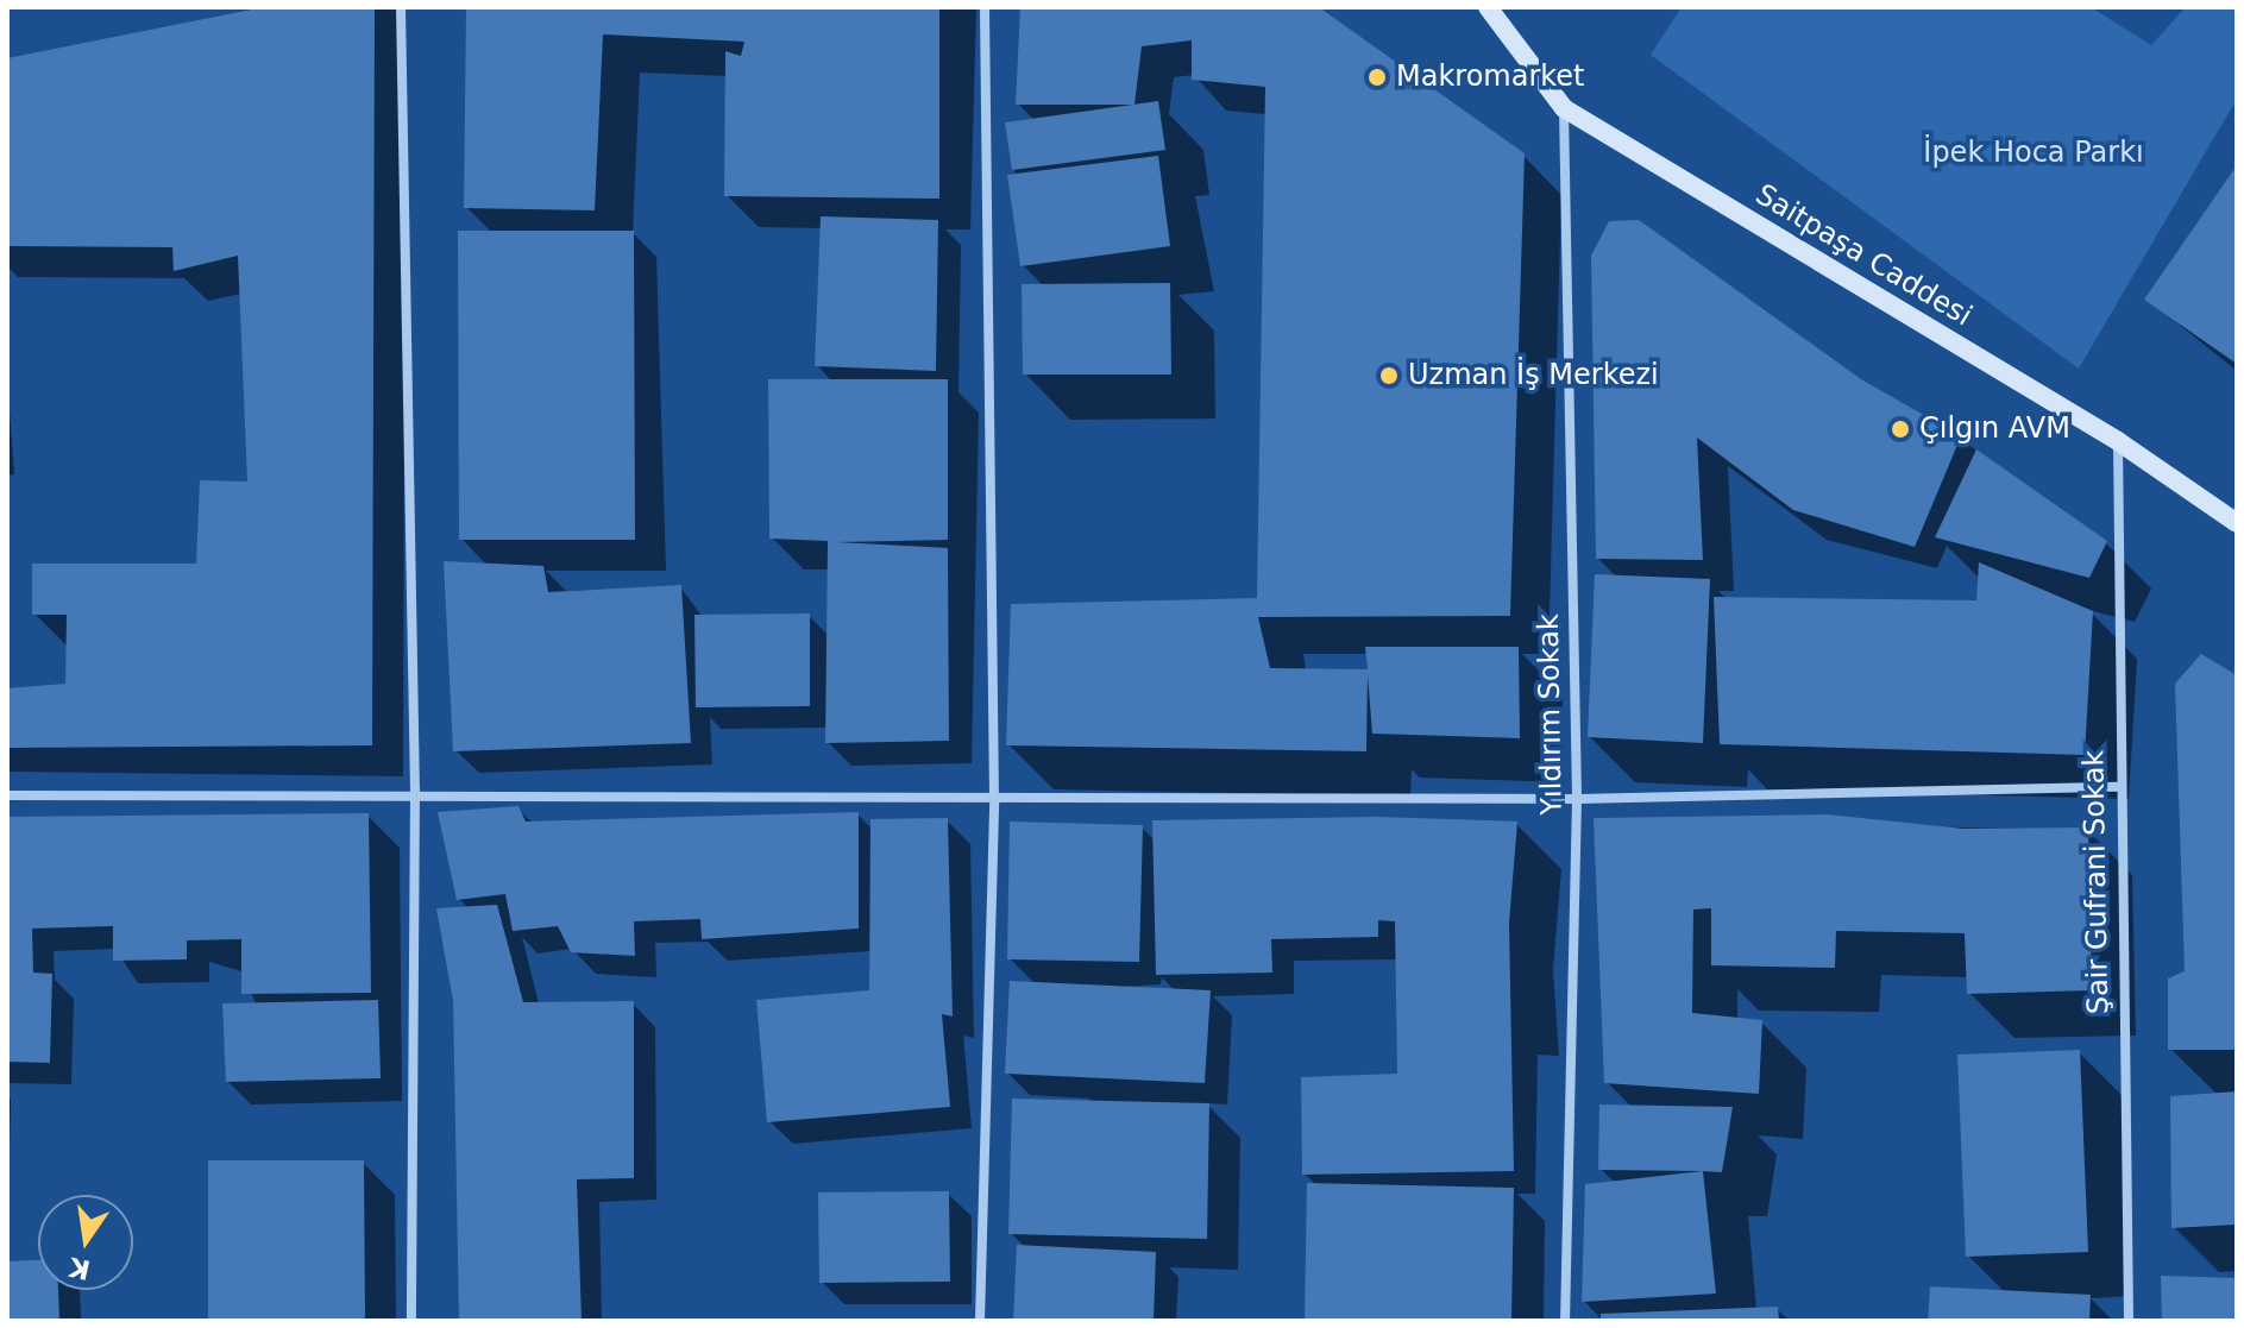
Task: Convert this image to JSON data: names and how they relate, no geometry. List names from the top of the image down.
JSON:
{
  "streets": {
    "main road": ["Saitpaşa Caddesi"],
    "street": ["Yıldırım Sokak", "Şair Gufrani Sokak"]
  },
  "crossings": [
    ["Saitpaşa Caddesi", "Yıldırım Sokak"],
    ["Saitpaşa Caddesi", "Şair Gufrani Sokak"]
  ],
  "parks": ["İpek Hoca Parkı"],
  "places": ["Makromarket", "Uzman İş Merkezi", "Çılgın AVM"],
  "north": "bottom"
}
